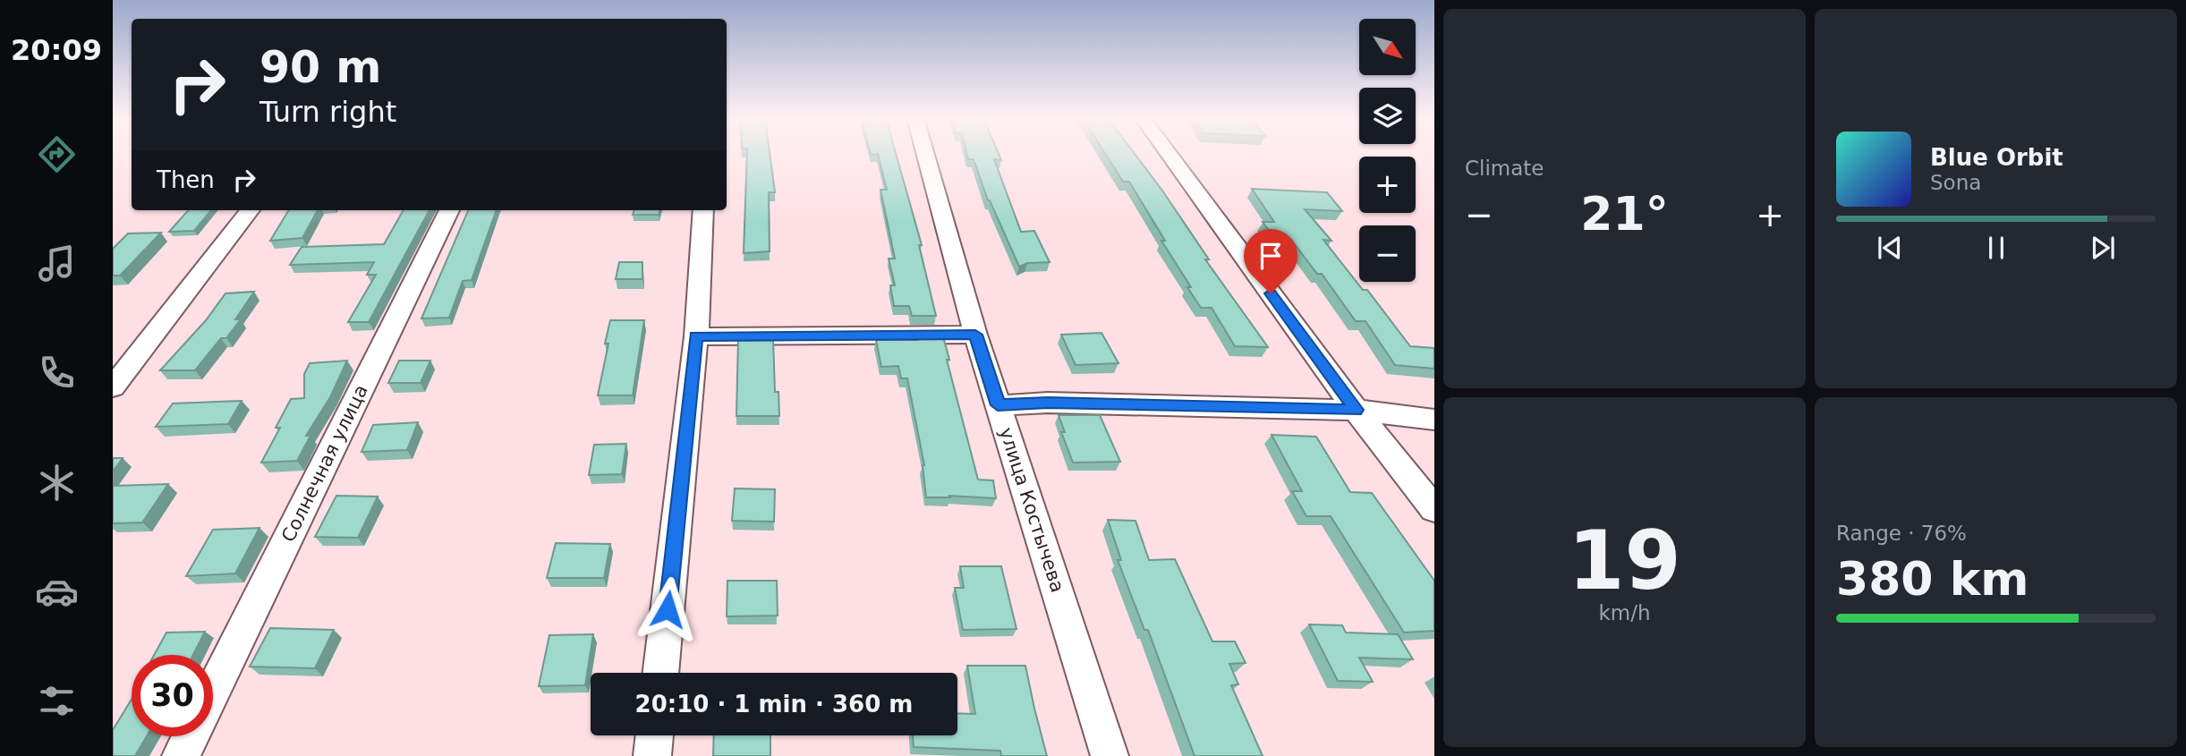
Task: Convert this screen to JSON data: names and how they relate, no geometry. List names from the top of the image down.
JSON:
{
  "streets": {
    "street": ["Солнечная улица", "улица Костычева"]
  },
  "north": "bottom right",
  "page": {
    "tabs": "20:09",
    "tile": [
      "Climate",
      ["19", "km/h"],
      ["Range · 76%", "380 km"]
    ],
    "map_buttons": ["+", "−"],
    "turn": ["90 m", "Turn right"],
    "song": ["Blue Orbit", "Sona"],
    "then": "Then",
    "heat": ["−", "21°", "+"],
    "limit": "30",
    "trip": "20:10 · 1 min · 360 m"
  }
}
